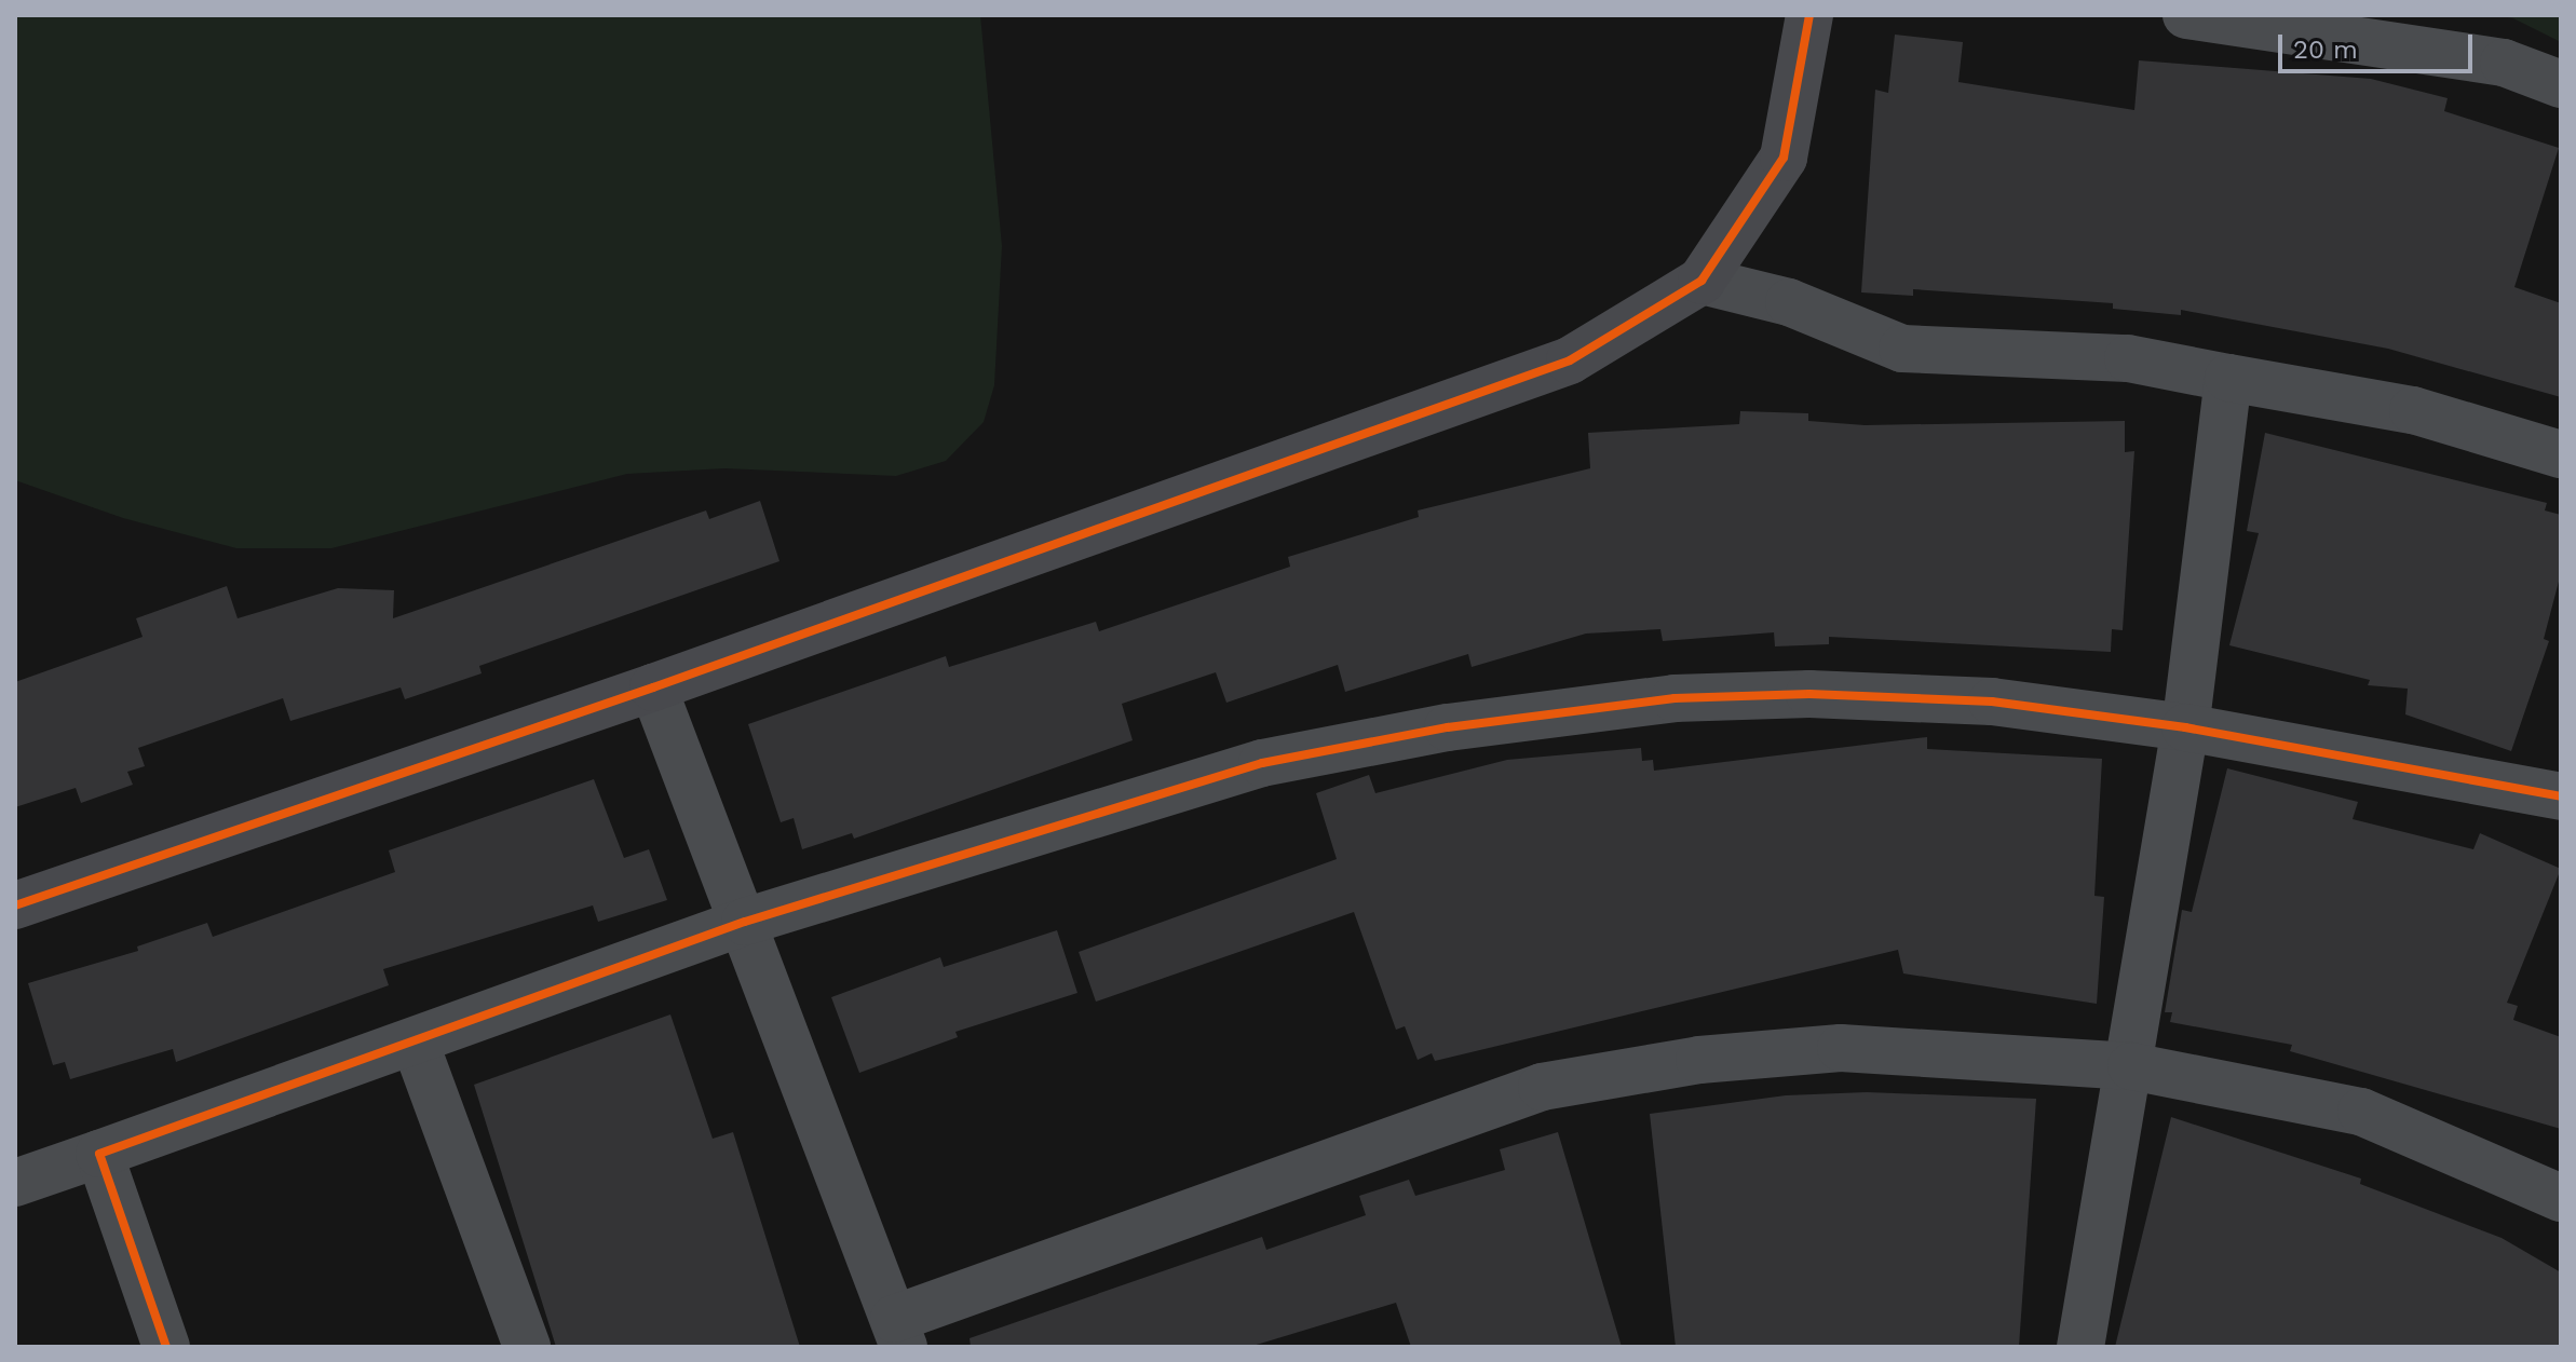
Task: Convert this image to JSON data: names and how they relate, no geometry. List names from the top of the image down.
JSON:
{
  "scale_bar": "20 m"
}
